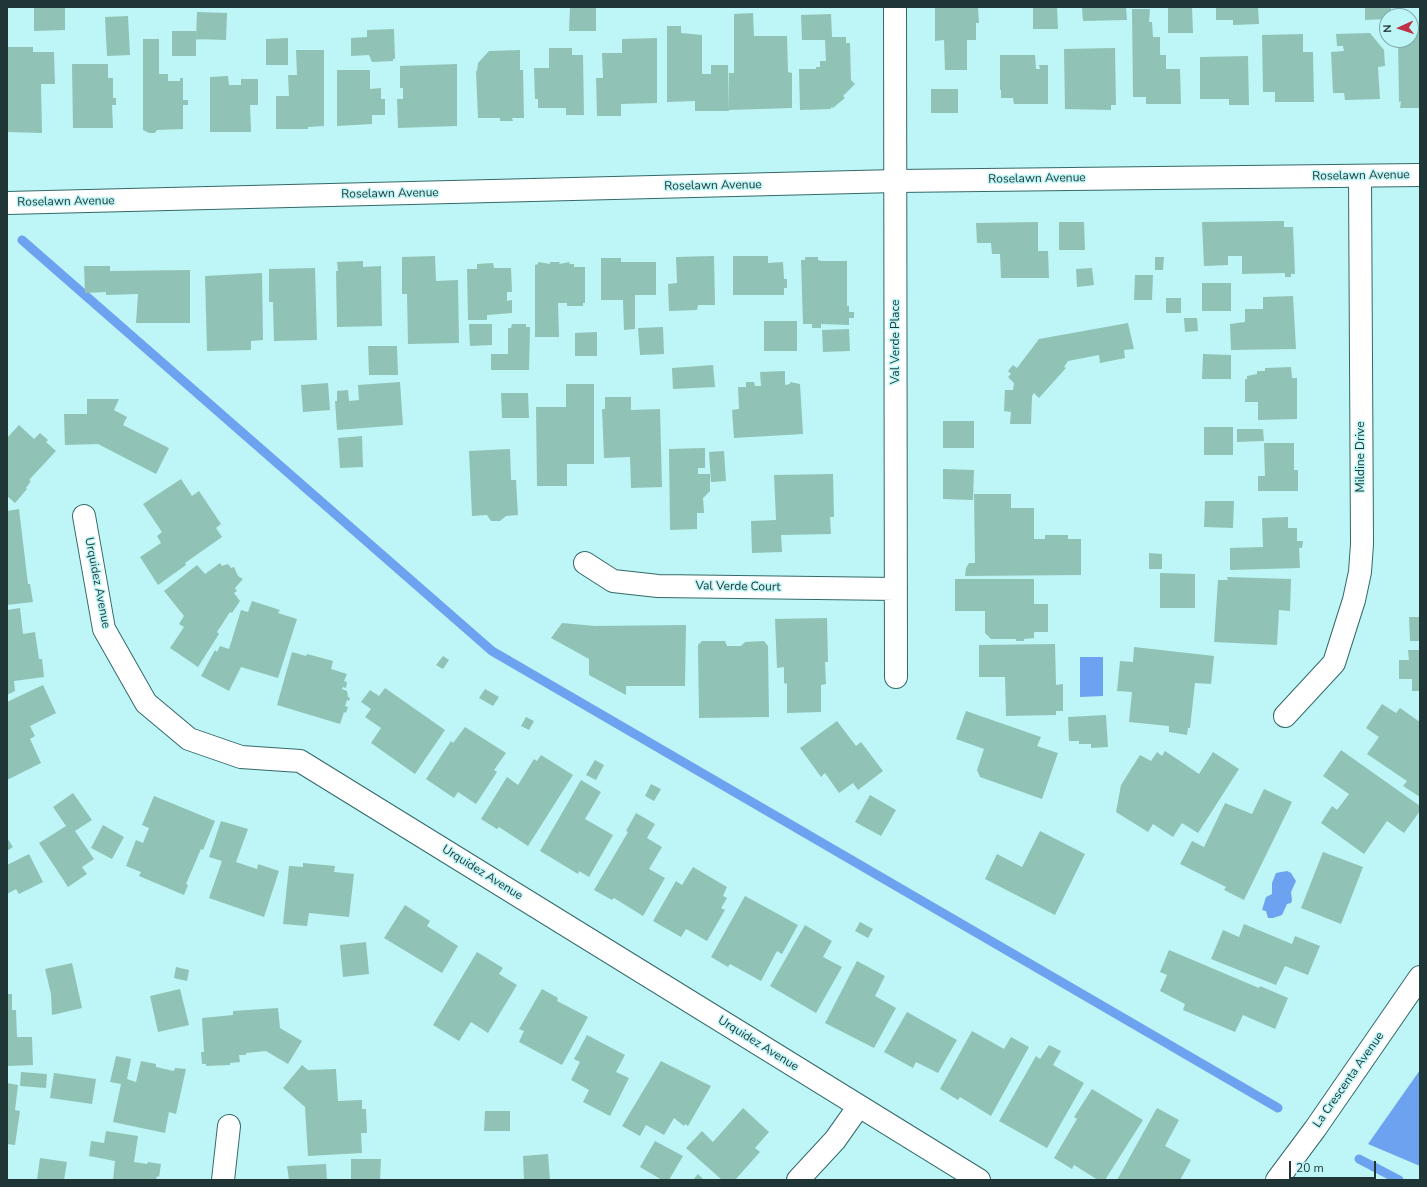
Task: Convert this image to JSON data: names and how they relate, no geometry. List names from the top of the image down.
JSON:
{
  "streets": {
    "street": [
      "Roselawn Avenue",
      "Val Verde Place",
      "Mildine Drive",
      "Urquidez Avenue",
      "Val Verde Court",
      "La Crescenta Avenue"
    ]
  },
  "crossings": [
    ["Roselawn Avenue", "Val Verde Place"],
    ["Roselawn Avenue", "Mildine Drive"],
    ["Val Verde Place", "Val Verde Court"]
  ],
  "scale_bar": "20 m",
  "north": "left"
}
